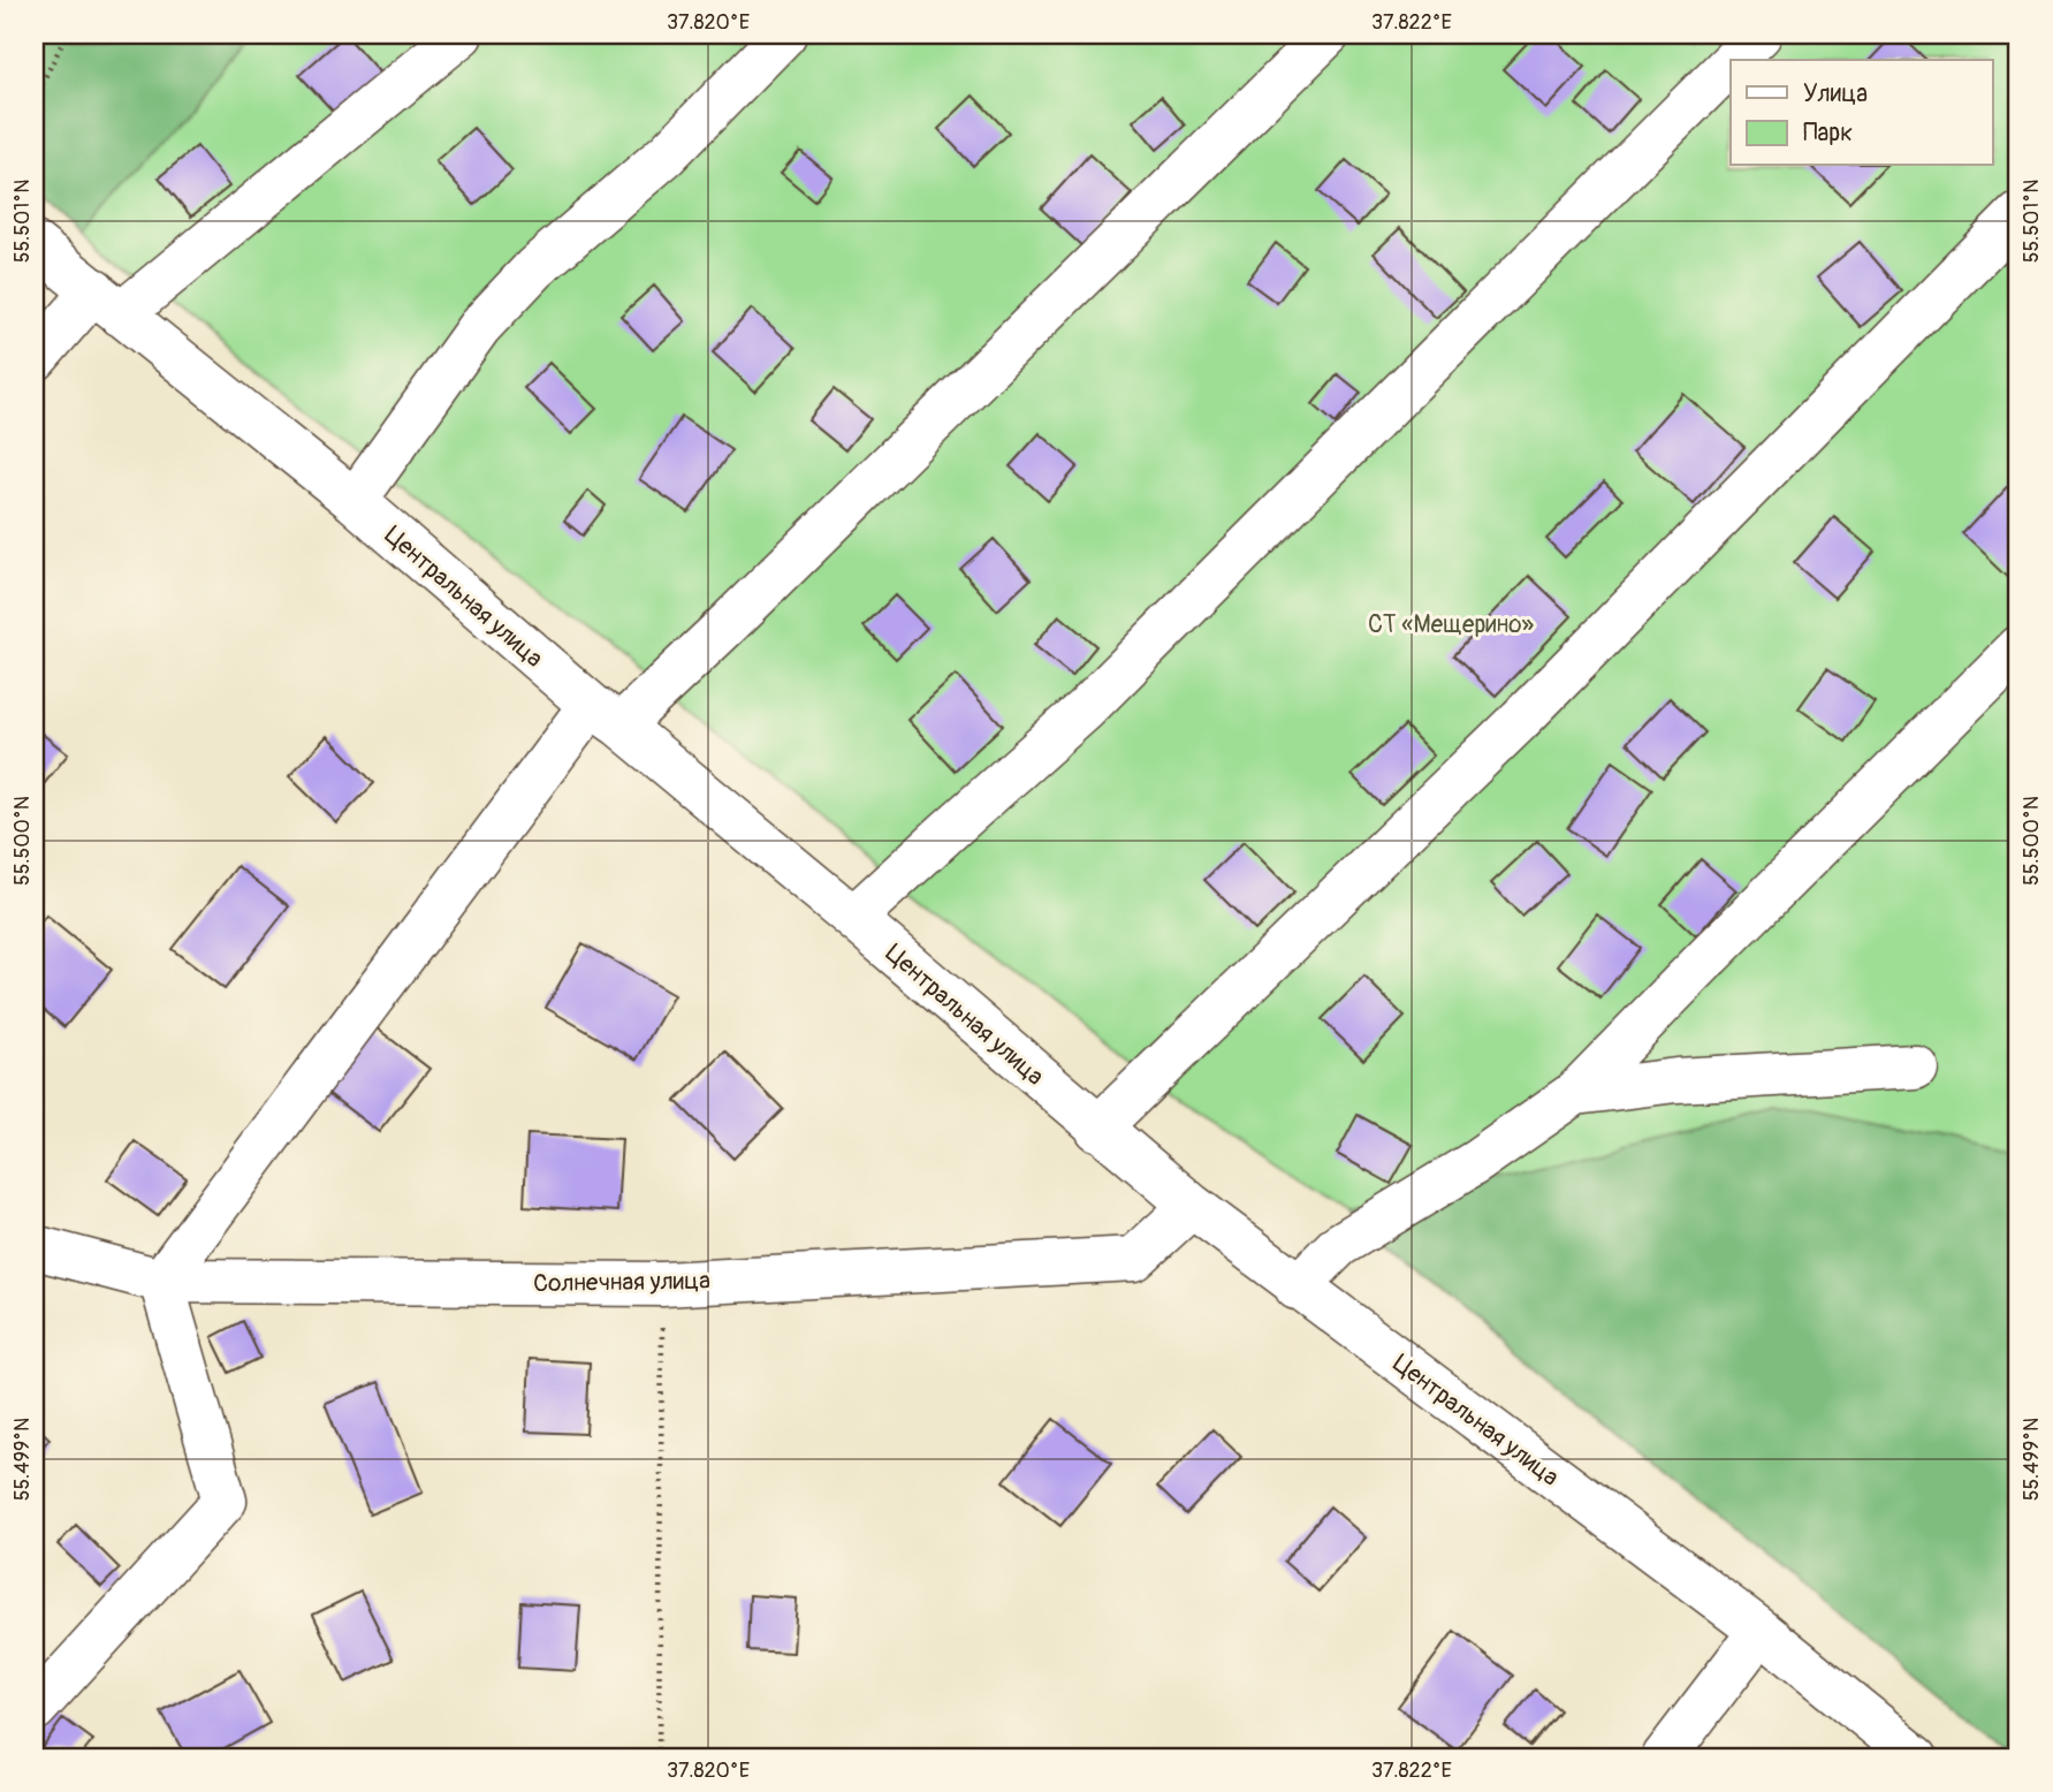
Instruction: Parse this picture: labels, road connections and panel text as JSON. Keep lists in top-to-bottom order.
{
  "streets": {
    "street": ["Центральная улица", "Солнечная улица"]
  },
  "crossings": [
    ["Центральная улица", "Солнечная улица"]
  ],
  "parks": ["СТ «Мещерино»"],
  "legend": ["Улица", "Парк"],
  "coordinates": [
    "37.820°E",
    "37.822°E",
    "55.501°N",
    "55.500°N",
    "55.499°N"
  ]
}
